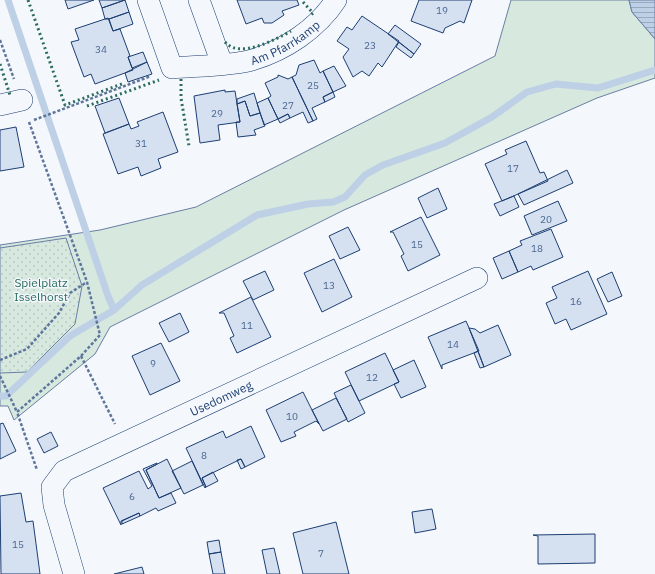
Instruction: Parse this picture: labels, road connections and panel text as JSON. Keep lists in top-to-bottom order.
{
  "streets": {
    "street": ["Am Pfarrkamp", "Usedomweg"]
  },
  "parks": ["Spielplatz Isselhorst"],
  "house_numbers": [
    "19",
    "23",
    "34",
    "25",
    "27",
    "29",
    "31",
    "17",
    "20",
    "15",
    "18",
    "13",
    "16",
    "11",
    "14",
    "9",
    "12",
    "10",
    "8",
    "6",
    "15",
    "7"
  ]
}
